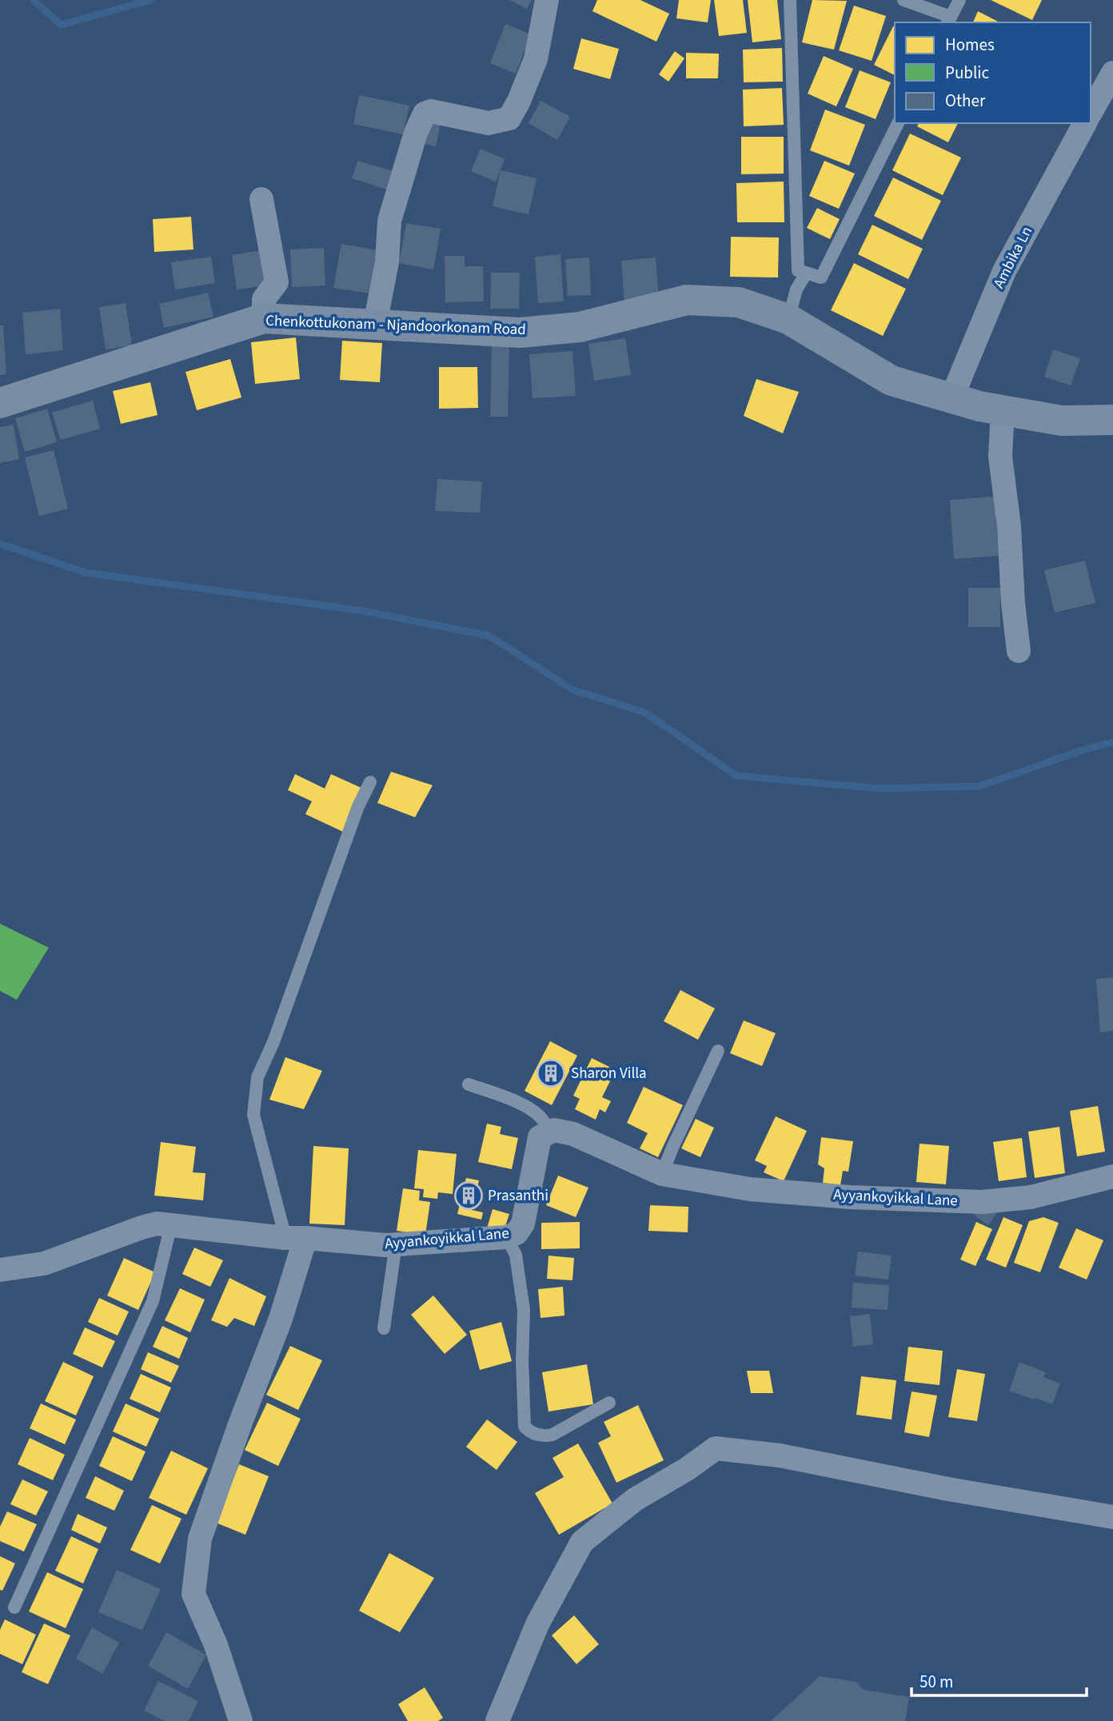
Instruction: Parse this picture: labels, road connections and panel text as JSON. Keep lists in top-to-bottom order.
{
  "streets": {
    "main road": ["Chenkottukonam - Njandoorkonam Road"],
    "street": ["Ambika Ln", "Ayyankoyikkal Lane"]
  },
  "crossings": [
    ["Ambika Ln", "Chenkottukonam - Njandoorkonam Road"]
  ],
  "places": {
    "building": ["Sharon Villa", "Prasanthi"]
  },
  "legend": ["Homes", "Public", "Other"],
  "scale_bar": "50 m"
}
